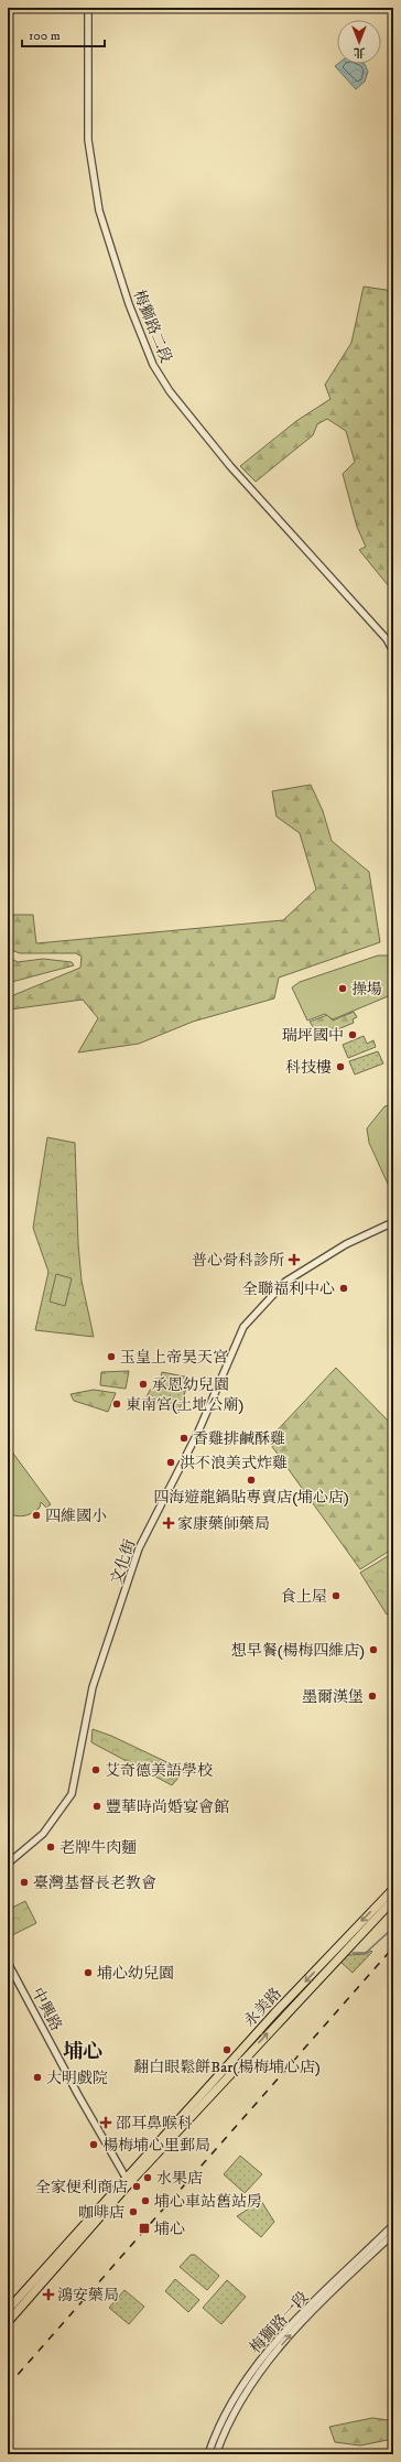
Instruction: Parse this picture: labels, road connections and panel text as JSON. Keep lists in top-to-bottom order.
{
  "streets": {
    "main road": ["永美路"],
    "street": [
      "梅獅路二段",
      "文化街",
      "中興路",
      "梅獅路一段"
    ]
  },
  "crossings": [
    ["永美路", "中興路"]
  ],
  "districts": ["埔心"],
  "places": {
    "other": [
      "操場",
      "瑞坪國中",
      "科技樓",
      "全聯福利中心",
      "玉皇上帝昊天宮",
      "承恩幼兒園",
      "東南宮(土地公廟)",
      "香雞排鹹酥雞",
      "洪不浪美式炸雞",
      "四海遊龍鍋貼專賣店(埔心店)",
      "四維國小",
      "食上屋",
      "想早餐(楊梅四維店)",
      "墨爾漢堡",
      "艾奇德美語學校",
      "豐華時尚婚宴會館",
      "老牌牛肉麵",
      "臺灣基督長老教會",
      "埔心幼兒園",
      "翻白眼鬆餅Bar(楊梅埔心店)",
      "大明戲院",
      "楊梅埔心里郵局",
      "水果店",
      "全家便利商店",
      "埔心車站舊站房",
      "咖啡店"
    ],
    "health": [
      "普心骨科診所",
      "家康藥師藥局",
      "邵耳鼻喉科",
      "鴻安藥局"
    ],
    "transit": ["埔心"]
  },
  "scale_bar": "100 m",
  "north": "bottom"
}
